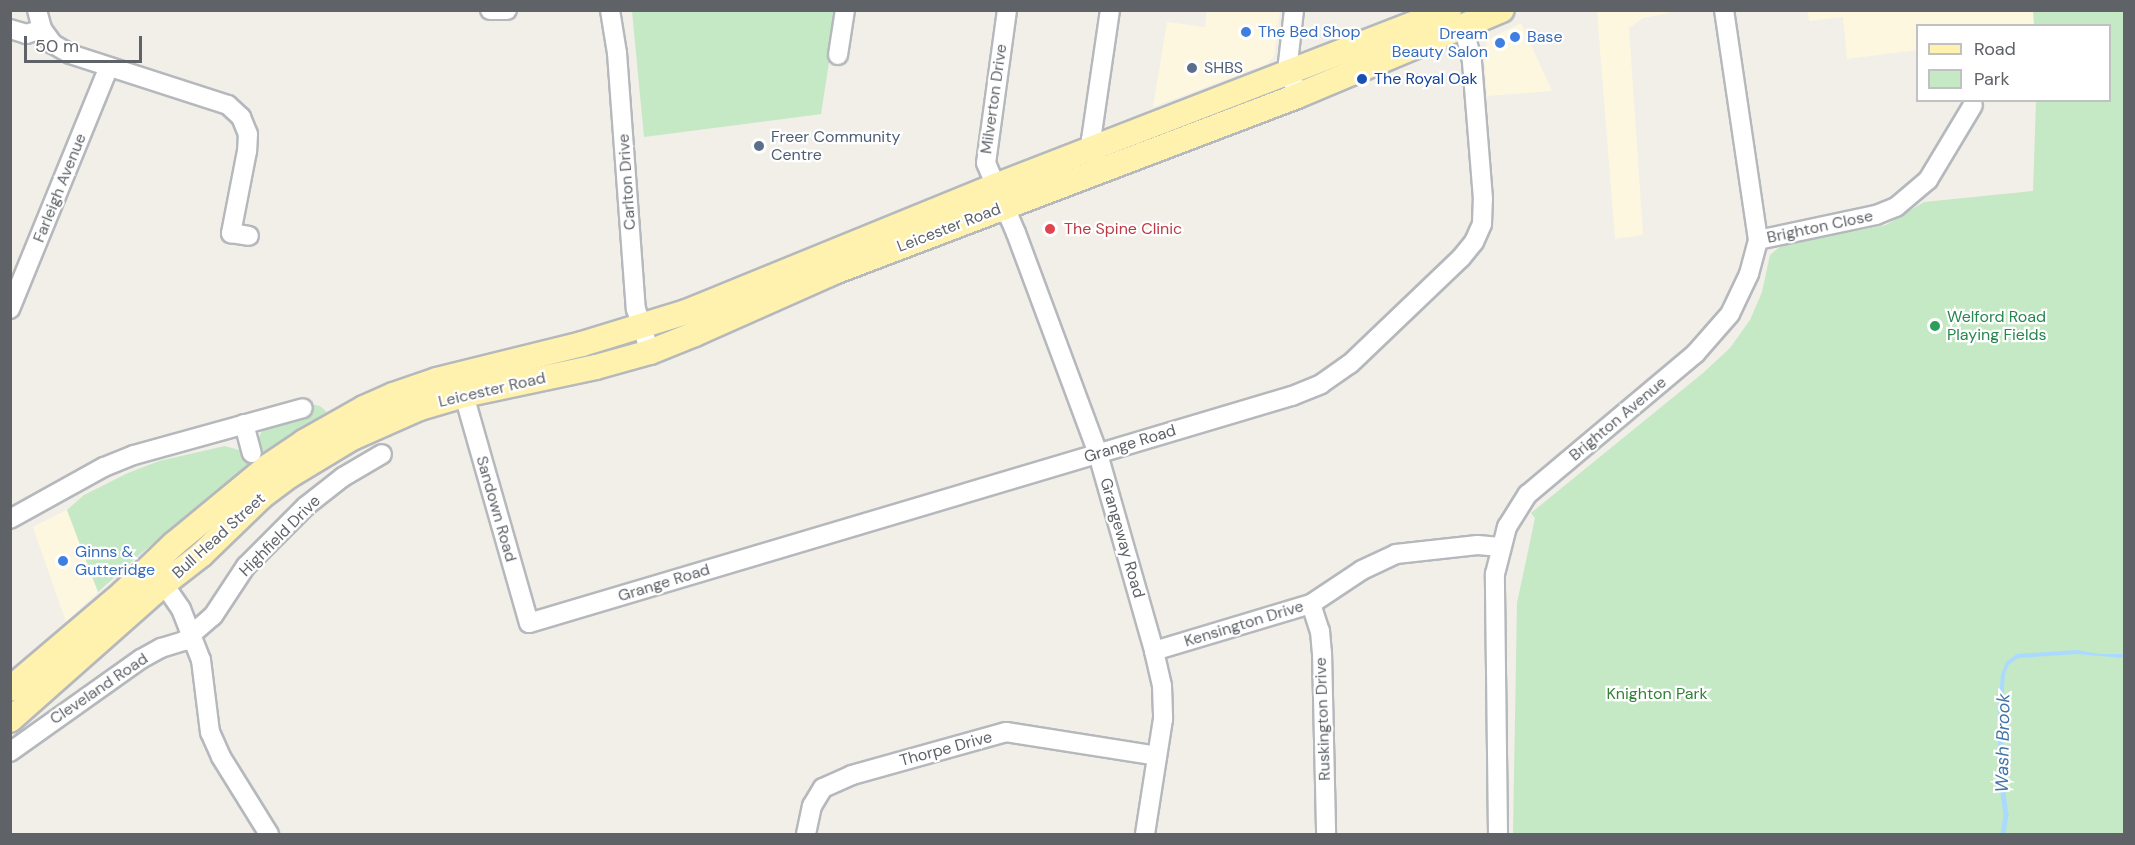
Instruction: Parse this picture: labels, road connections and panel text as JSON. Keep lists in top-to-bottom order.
{
  "streets": {
    "main road": ["Leicester Road", "Bull Head Street"],
    "street": [
      "Milverton Drive",
      "Carlton Drive",
      "Farleigh Avenue",
      "Brighton Close",
      "Brighton Avenue",
      "Grange Road",
      "Sandown Road",
      "Highfield Drive",
      "Grangeway Road",
      "Kensington Drive",
      "Cleveland Road",
      "Ruskington Drive",
      "Thorpe Drive"
    ]
  },
  "crossings": [
    ["Milverton Drive", "Leicester Road"],
    ["Milverton Drive", "Grangeway Road"],
    ["Carlton Drive", "Leicester Road"],
    ["Brighton Close", "Brighton Avenue"],
    ["Leicester Road", "Grange Road"],
    ["Leicester Road", "Sandown Road"],
    ["Leicester Road", "Bull Head Street"],
    ["Leicester Road", "Grangeway Road"],
    ["Brighton Avenue", "Kensington Drive"],
    ["Grange Road", "Sandown Road"],
    ["Grange Road", "Grangeway Road"],
    ["Highfield Drive", "Cleveland Road"],
    ["Grangeway Road", "Kensington Drive"],
    ["Grangeway Road", "Thorpe Drive"],
    ["Kensington Drive", "Ruskington Drive"]
  ],
  "water": ["Wash Brook"],
  "parks": ["Knighton Park"],
  "places": [
    "The Bed Shop",
    "Base",
    "Dream Beauty Salon",
    "SHBS",
    "The Royal Oak",
    "Freer Community Centre",
    "The Spine Clinic",
    "Welford Road Playing Fields",
    "Ginns & Gutteridge"
  ],
  "legend": ["Road", "Park"],
  "scale_bar": "50 m"
}
